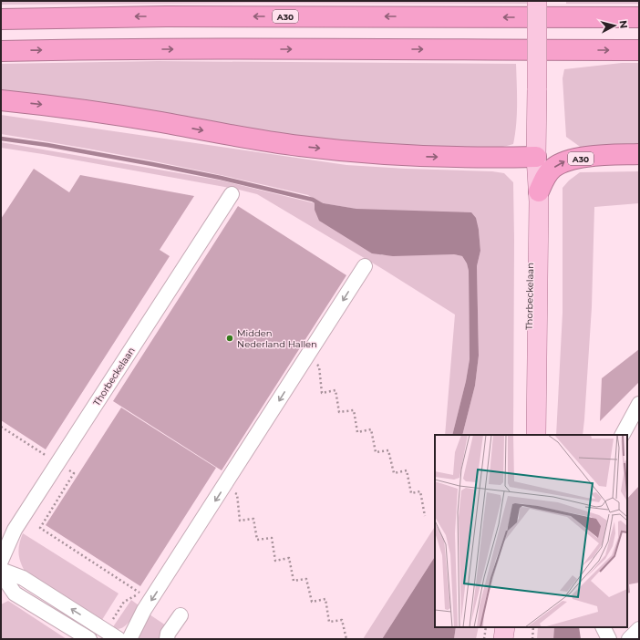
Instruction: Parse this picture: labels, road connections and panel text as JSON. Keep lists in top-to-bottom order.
{
  "streets": {
    "highway": ["A30"],
    "main road": ["Thorbeckelaan"]
  },
  "crossings": [
    ["A30", "Thorbeckelaan"]
  ],
  "places": ["Midden Nederland Hallen"],
  "north": "right"
}
